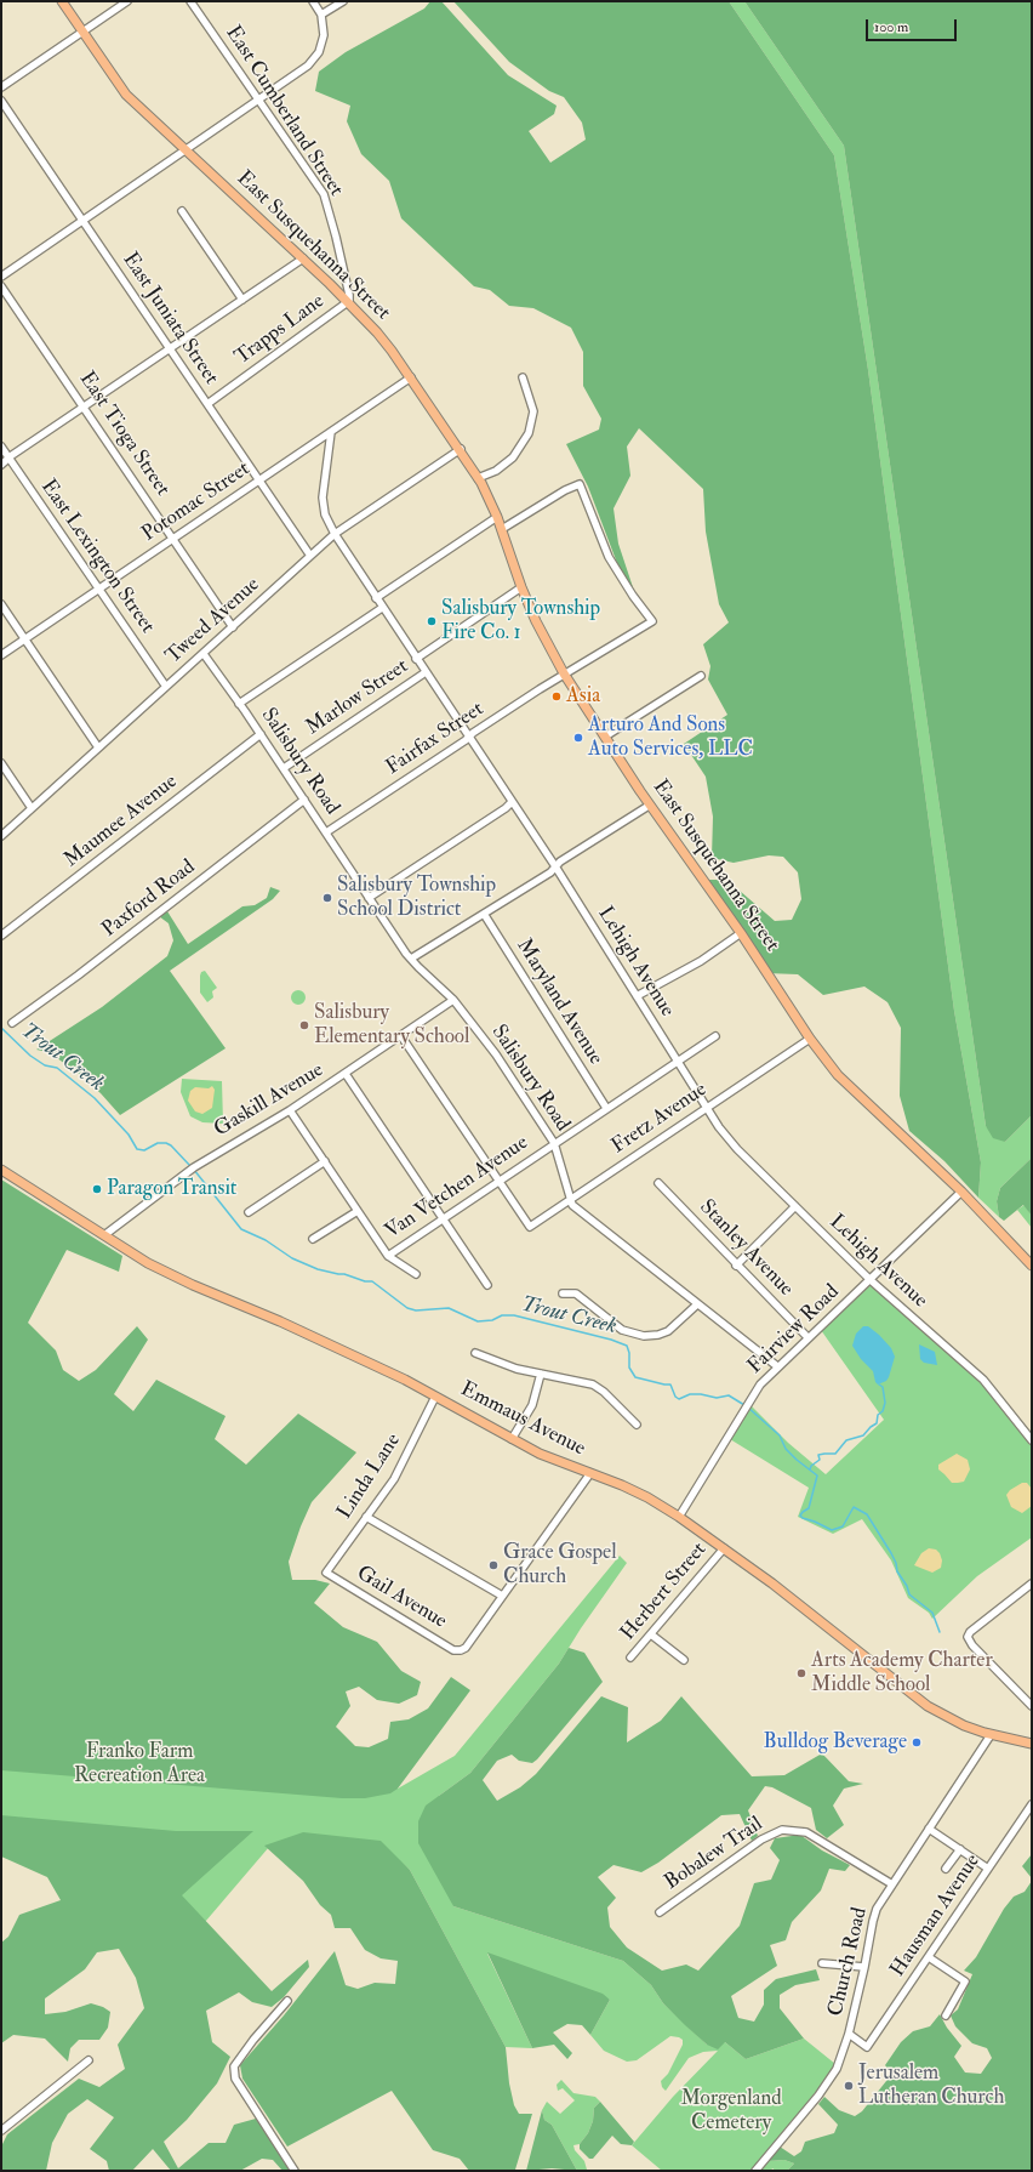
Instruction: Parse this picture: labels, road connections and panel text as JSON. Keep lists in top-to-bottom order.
{
  "streets": {
    "main road": ["East Susquehanna Street", "Emmaus Avenue"],
    "street": [
      "East Cumberland Street",
      "East Juniata Street",
      "Trapps Lane",
      "East Tioga Street",
      "Potomac Street",
      "East Lexington Street",
      "Tweed Avenue",
      "Marlow Street",
      "Fairfax Street",
      "Salisbury Road",
      "Maumee Avenue",
      "Paxford Road",
      "Lehigh Avenue",
      "Maryland Avenue",
      "Gaskill Avenue",
      "Fretz Avenue",
      "Van Vetchen Avenue",
      "Stanley Avenue",
      "Fairview Road",
      "Linda Lane",
      "Herbert Street",
      "Gail Avenue",
      "Bobalew Trail",
      "Hausman Avenue",
      "Church Road"
    ]
  },
  "crossings": [
    ["East Cumberland Street", "East Susquehanna Street"],
    ["East Cumberland Street", "Trapps Lane"],
    ["East Susquehanna Street", "Trapps Lane"],
    ["East Susquehanna Street", "Potomac Street"],
    ["East Susquehanna Street", "Tweed Avenue"],
    ["East Susquehanna Street", "Marlow Street"],
    ["East Susquehanna Street", "Fairfax Street"],
    ["East Susquehanna Street", "Fretz Avenue"],
    ["East Susquehanna Street", "Fairview Road"],
    ["East Juniata Street", "Trapps Lane"],
    ["East Juniata Street", "Potomac Street"],
    ["East Juniata Street", "Tweed Avenue"],
    ["East Tioga Street", "Potomac Street"],
    ["East Tioga Street", "Tweed Avenue"],
    ["Potomac Street", "East Lexington Street"],
    ["Potomac Street", "Lehigh Avenue"],
    ["East Lexington Street", "Tweed Avenue"],
    ["Tweed Avenue", "Salisbury Road"],
    ["Tweed Avenue", "Lehigh Avenue"],
    ["Marlow Street", "Salisbury Road"],
    ["Marlow Street", "Lehigh Avenue"],
    ["Fairfax Street", "Salisbury Road"],
    ["Fairfax Street", "Lehigh Avenue"],
    ["Salisbury Road", "Maumee Avenue"],
    ["Salisbury Road", "Paxford Road"],
    ["Salisbury Road", "Gaskill Avenue"],
    ["Salisbury Road", "Fretz Avenue"],
    ["Salisbury Road", "Van Vetchen Avenue"],
    ["Salisbury Road", "Fairview Road"],
    ["Lehigh Avenue", "Fretz Avenue"],
    ["Lehigh Avenue", "Van Vetchen Avenue"],
    ["Lehigh Avenue", "Fairview Road"],
    ["Maryland Avenue", "Van Vetchen Avenue"],
    ["Gaskill Avenue", "Emmaus Avenue"],
    ["Fretz Avenue", "Van Vetchen Avenue"],
    ["Stanley Avenue", "Fairview Road"],
    ["Fairview Road", "Emmaus Avenue"],
    ["Emmaus Avenue", "Linda Lane"],
    ["Emmaus Avenue", "Herbert Street"],
    ["Emmaus Avenue", "Church Road"],
    ["Linda Lane", "Gail Avenue"],
    ["Bobalew Trail", "Church Road"],
    ["Hausman Avenue", "Church Road"]
  ],
  "water": ["Trout Creek"],
  "parks": ["Franko Farm Recreation Area", "Morgenland Cemetery"],
  "places": [
    "Salisbury Township Fire Co. 1",
    "Asia",
    "Arturo And Sons Auto Services, LLC",
    "Salisbury Township School District",
    "Salisbury Elementary School",
    "Paragon Transit",
    "Grace Gospel Church",
    "Arts Academy Charter Middle School",
    "Bulldog Beverage",
    "Jerusalem Lutheran Church"
  ],
  "scale_bar": "100 m"
}
